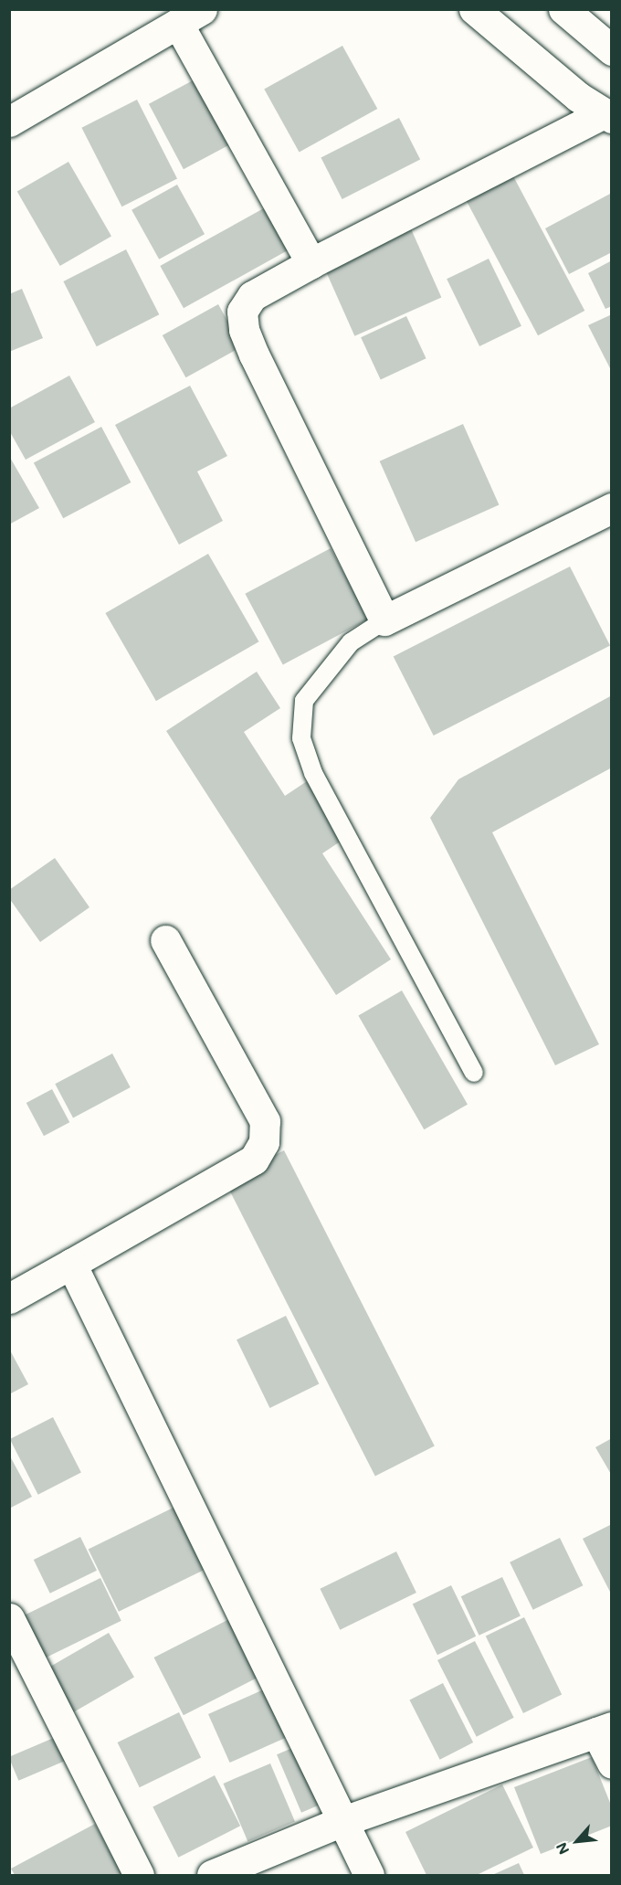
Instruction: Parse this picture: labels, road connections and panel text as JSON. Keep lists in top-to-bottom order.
{
  "north": "bottom left"
}
